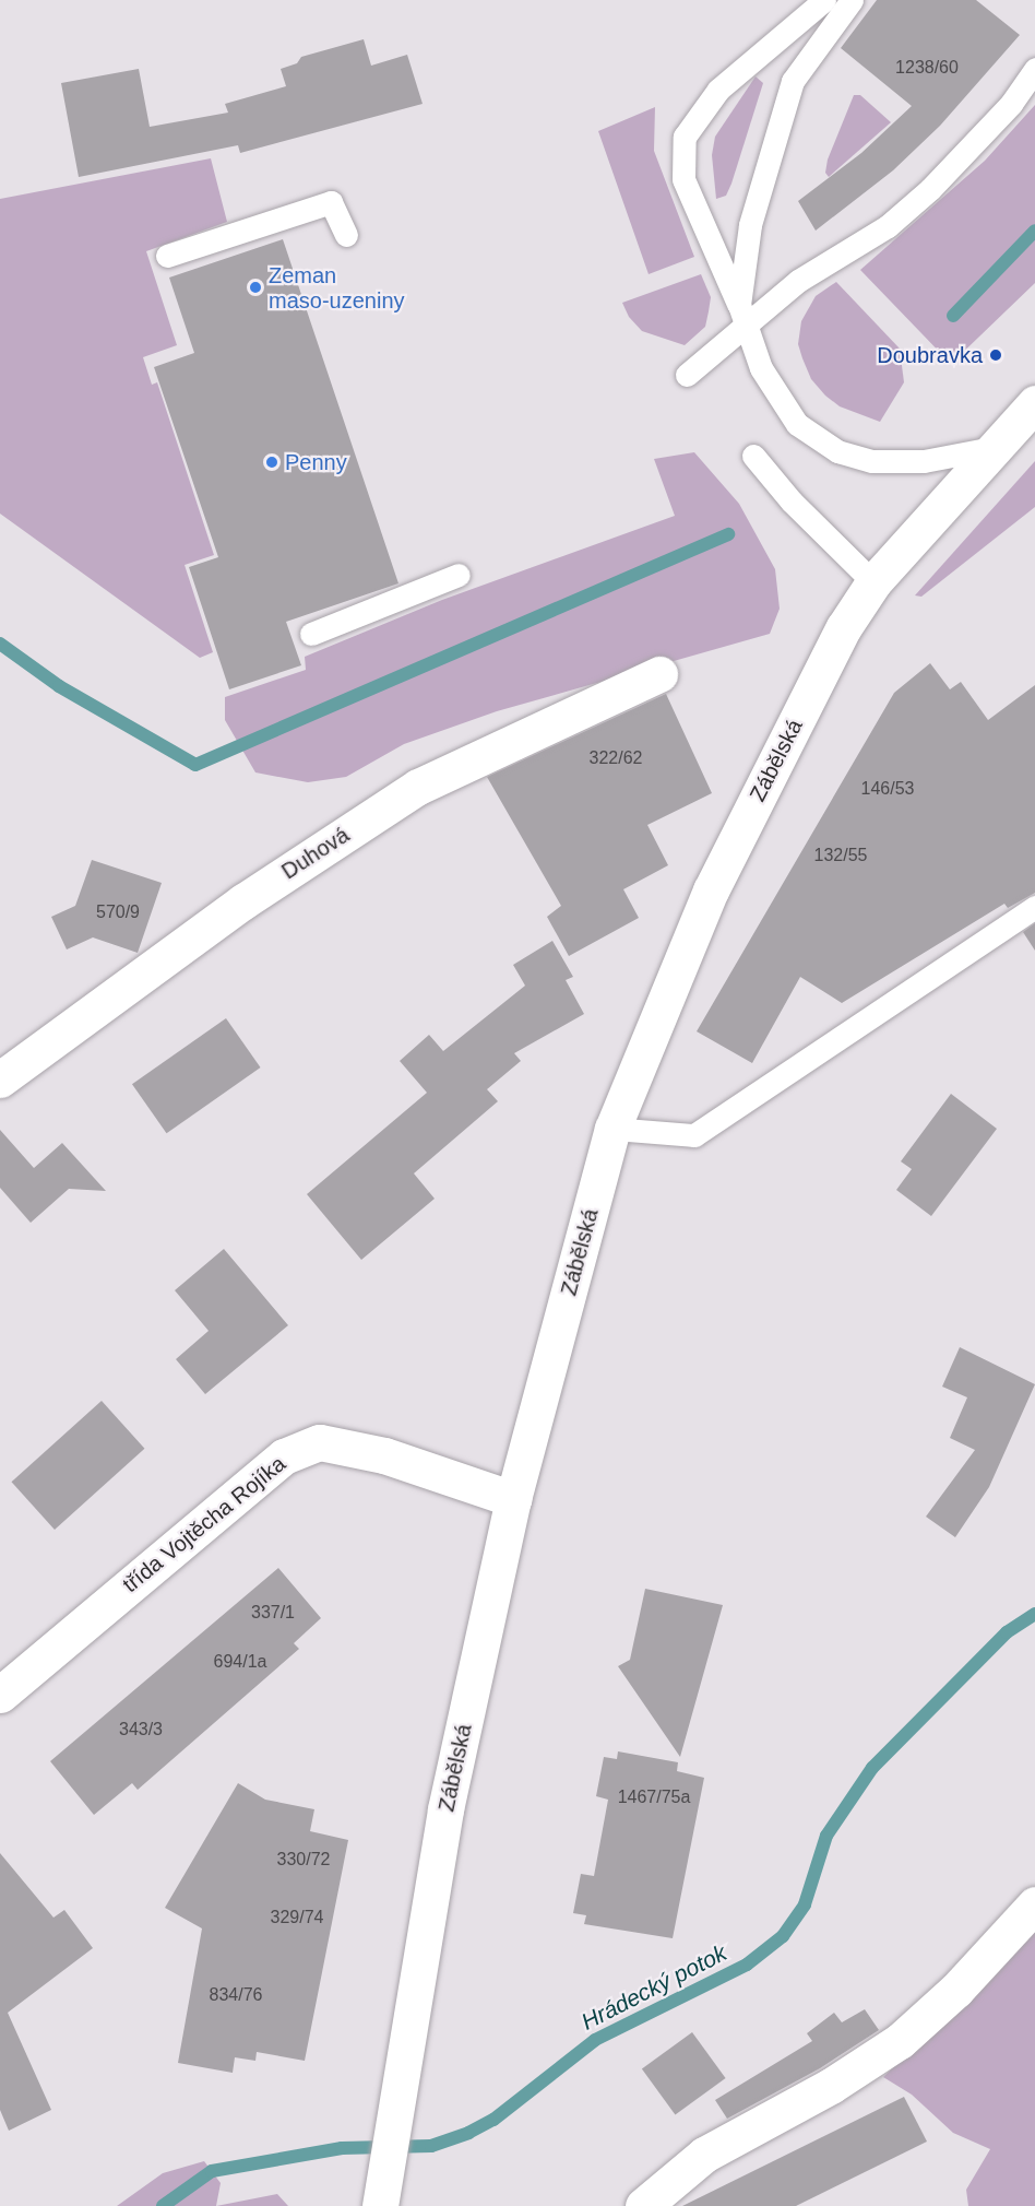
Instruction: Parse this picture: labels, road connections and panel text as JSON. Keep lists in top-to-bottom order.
{
  "streets": {
    "main road": ["Zábělská", "Duhová", "třída Vojtěcha Rojíka"]
  },
  "crossings": [
    ["Zábělská", "třída Vojtěcha Rojíka"]
  ],
  "water": ["Hrádecký potok"],
  "places": ["Zeman maso-uzeniny", "Doubravka", "Penny"],
  "house_numbers": [
    "1238/60",
    "322/62",
    "146/53",
    "132/55",
    "570/9",
    "337/1",
    "694/1a",
    "343/3",
    "1467/75a",
    "330/72",
    "329/74",
    "834/76"
  ]
}
